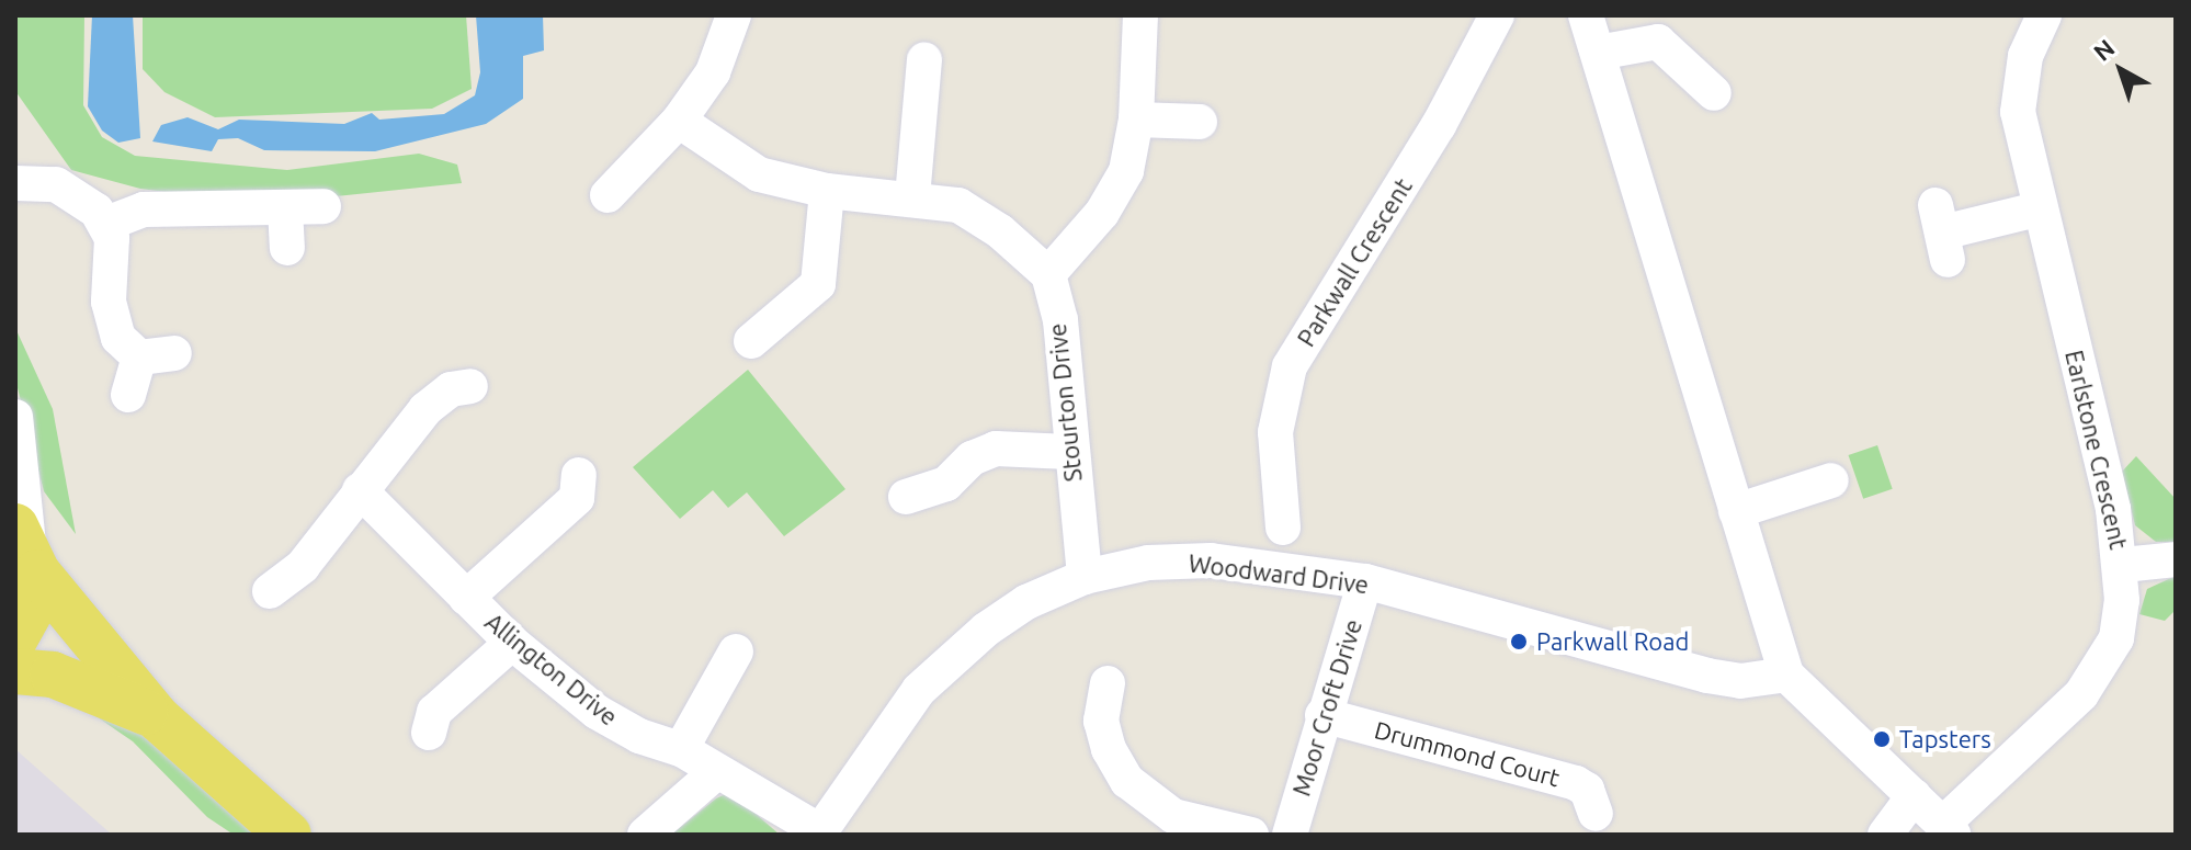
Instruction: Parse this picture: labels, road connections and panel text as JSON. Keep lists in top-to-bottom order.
{
  "streets": {
    "street": [
      "Parkwall Crescent",
      "Stourton Drive",
      "Earlstone Crescent",
      "Woodward Drive",
      "Allington Drive",
      "Moor Croft Drive",
      "Drummond Court"
    ]
  },
  "crossings": [
    ["Stourton Drive", "Woodward Drive"],
    ["Woodward Drive", "Allington Drive"],
    ["Woodward Drive", "Moor Croft Drive"],
    ["Moor Croft Drive", "Drummond Court"]
  ],
  "places": ["Parkwall Road", "Tapsters"],
  "north": "top left"
}
